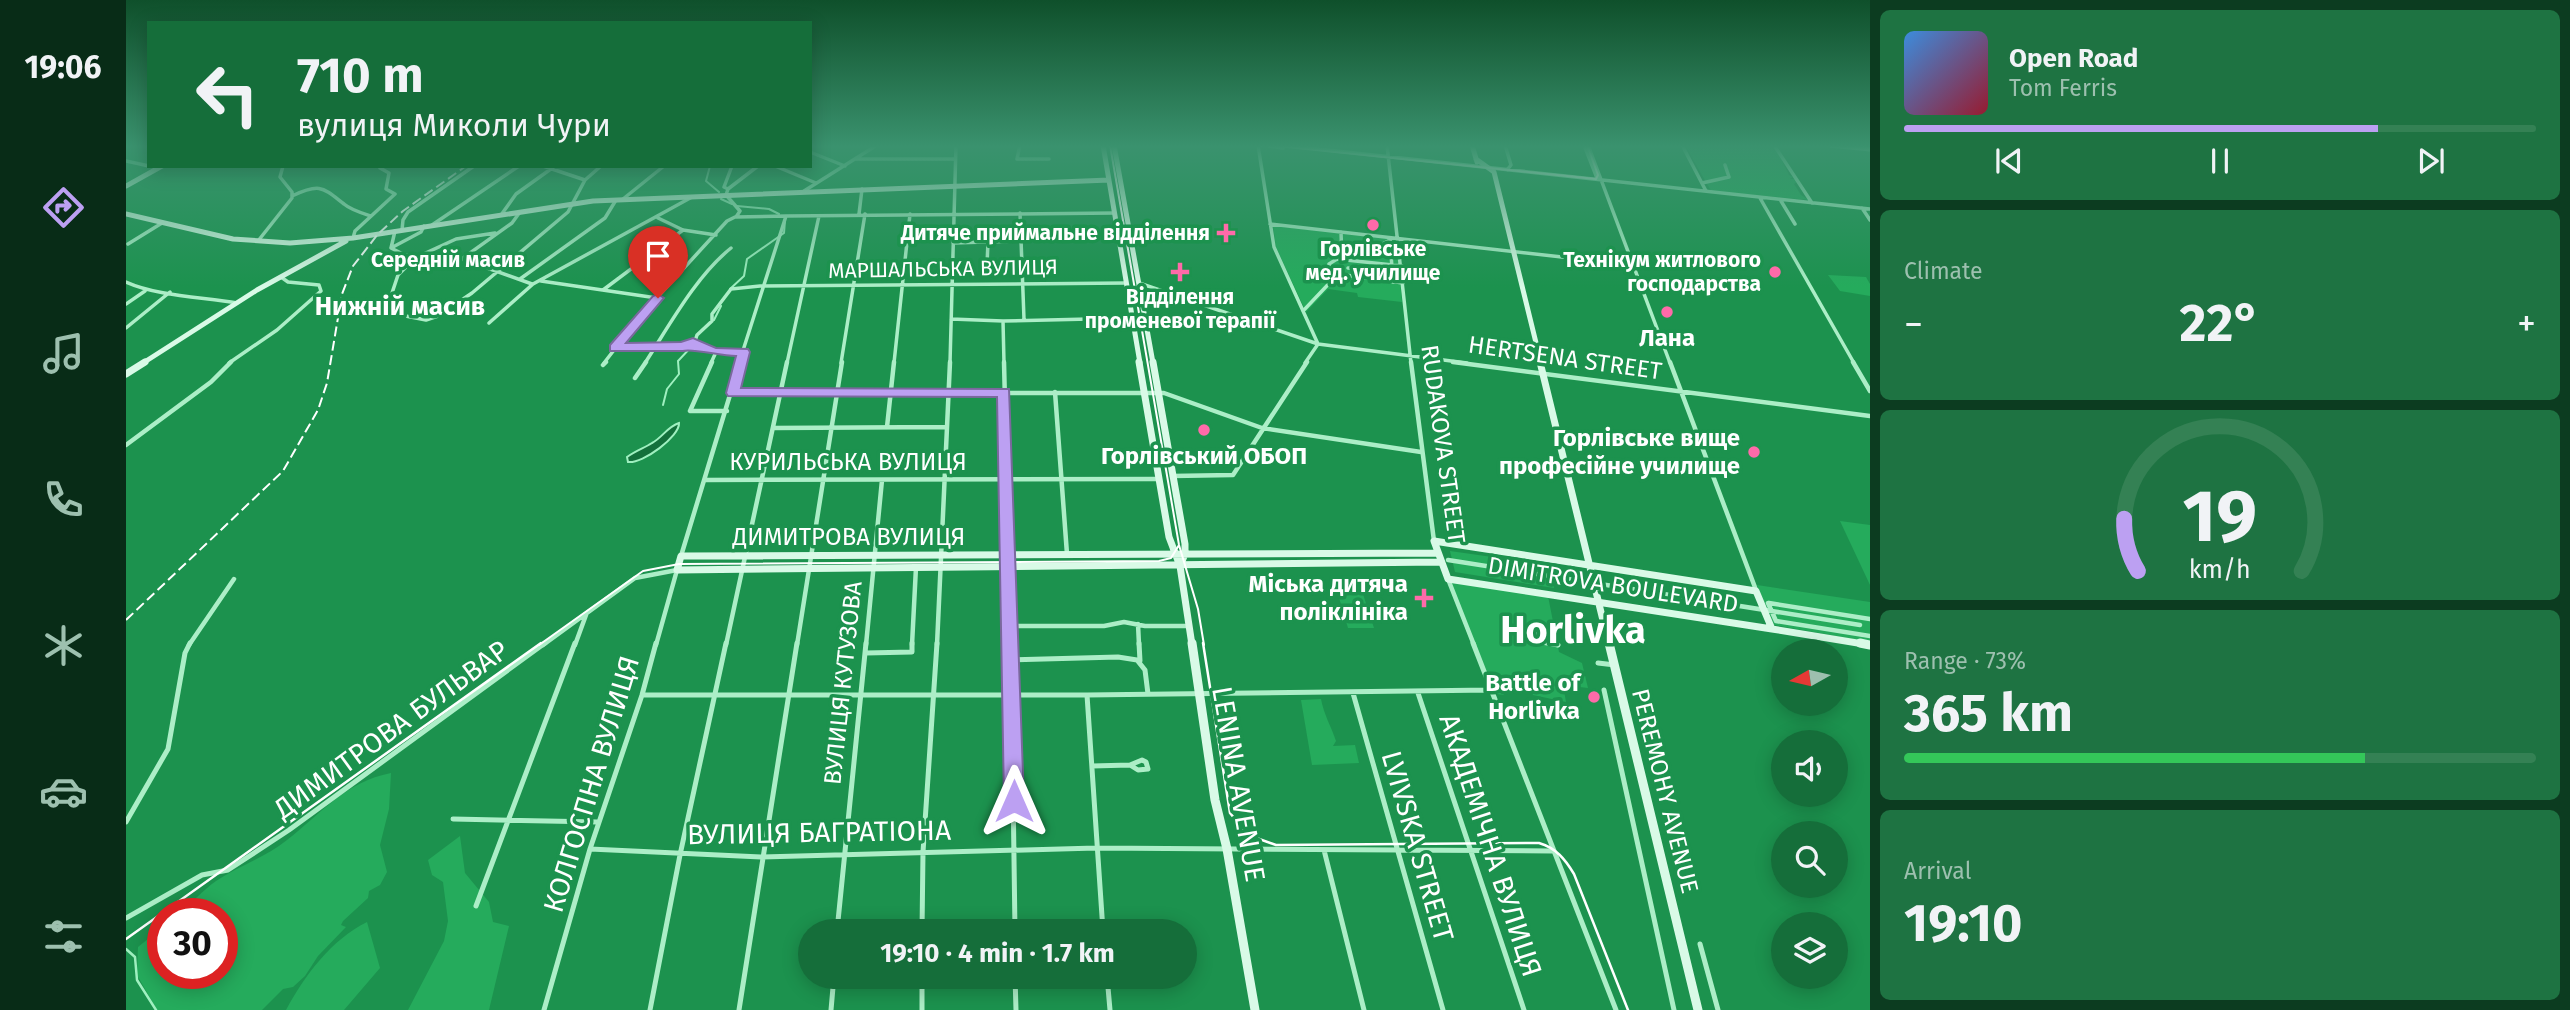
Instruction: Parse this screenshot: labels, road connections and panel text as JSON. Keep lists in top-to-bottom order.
{
  "streets": {
    "street": [
      "МАРШАЛЬСЬКА ВУЛИЦЯ",
      "HERTSENA STREET",
      "RUDAKOVA STREET",
      "КУРИЛЬСЬКА ВУЛИЦЯ",
      "ДИМИТРОВА ВУЛИЦЯ",
      "DIMITROVA BOULEVARD",
      "ВУЛИЦЯ КУТУЗОВА",
      "ДИМИТРОВА БУЛЬВАР",
      "КОЛГОСПНА ВУЛИЦЯ",
      "LENINA AVENUE",
      "PEREMOHY AVENUE",
      "ВУЛИЦЯ БАГРАТІОНА",
      "АКАДЕМІЧНА ВУЛИЦЯ",
      "LVIVSKA STREET"
    ]
  },
  "crossings": [
    ["МАРШАЛЬСЬКА ВУЛИЦЯ", "LENINA AVENUE"],
    ["HERTSENA STREET", "RUDAKOVA STREET"],
    ["HERTSENA STREET", "PEREMOHY AVENUE"],
    ["RUDAKOVA STREET", "DIMITROVA BOULEVARD"],
    ["RUDAKOVA STREET", "ВУЛИЦЯ БАГРАТІОНА"],
    ["КУРИЛЬСЬКА ВУЛИЦЯ", "ВУЛИЦЯ КУТУЗОВА"],
    ["КУРИЛЬСЬКА ВУЛИЦЯ", "LENINA AVENUE"],
    ["ДИМИТРОВА ВУЛИЦЯ", "ВУЛИЦЯ КУТУЗОВА"],
    ["ДИМИТРОВА ВУЛИЦЯ", "ДИМИТРОВА БУЛЬВАР"],
    ["ДИМИТРОВА ВУЛИЦЯ", "КОЛГОСПНА ВУЛИЦЯ"],
    ["ДИМИТРОВА ВУЛИЦЯ", "LENINA AVENUE"],
    ["DIMITROVA BOULEVARD", "PEREMOHY AVENUE"],
    ["ВУЛИЦЯ КУТУЗОВА", "ВУЛИЦЯ БАГРАТІОНА"],
    ["ДИМИТРОВА БУЛЬВАР", "КОЛГОСПНА ВУЛИЦЯ"],
    ["КОЛГОСПНА ВУЛИЦЯ", "ВУЛИЦЯ БАГРАТІОНА"],
    ["LENINA AVENUE", "ВУЛИЦЯ БАГРАТІОНА"],
    ["ВУЛИЦЯ БАГРАТІОНА", "АКАДЕМІЧНА ВУЛИЦЯ"],
    ["ВУЛИЦЯ БАГРАТІОНА", "LVIVSKA STREET"]
  ],
  "districts": ["Середній масив", "Нижній масив", "Horlivka"],
  "places": {
    "other": [
      "Горлівське мед. училище",
      "Технікум житлового господарства",
      "Лана",
      "Горлівський ОБОП",
      "Горлівське вище професійне училище",
      "Battle of Horlivka"
    ],
    "health": ["Дитяче приймальне відділення", "Відділення променевої терапії", "Міська дитяча поліклініка"]
  },
  "north": "left",
  "page": {
    "tabs": "19:06",
    "turn": ["710 m", "вулиця Миколи Чури"],
    "song": ["Open Road", "Tom Ferris"],
    "tile": [
      "Climate",
      ["Range · 73%", "365 km"],
      ["Arrival", "19:10"]
    ],
    "heat": ["−", "22°", "+"],
    "limit": "30",
    "trip": "19:10 · 4 min · 1.7 km",
    "gauge": ["19", "km/h"]
  }
}
